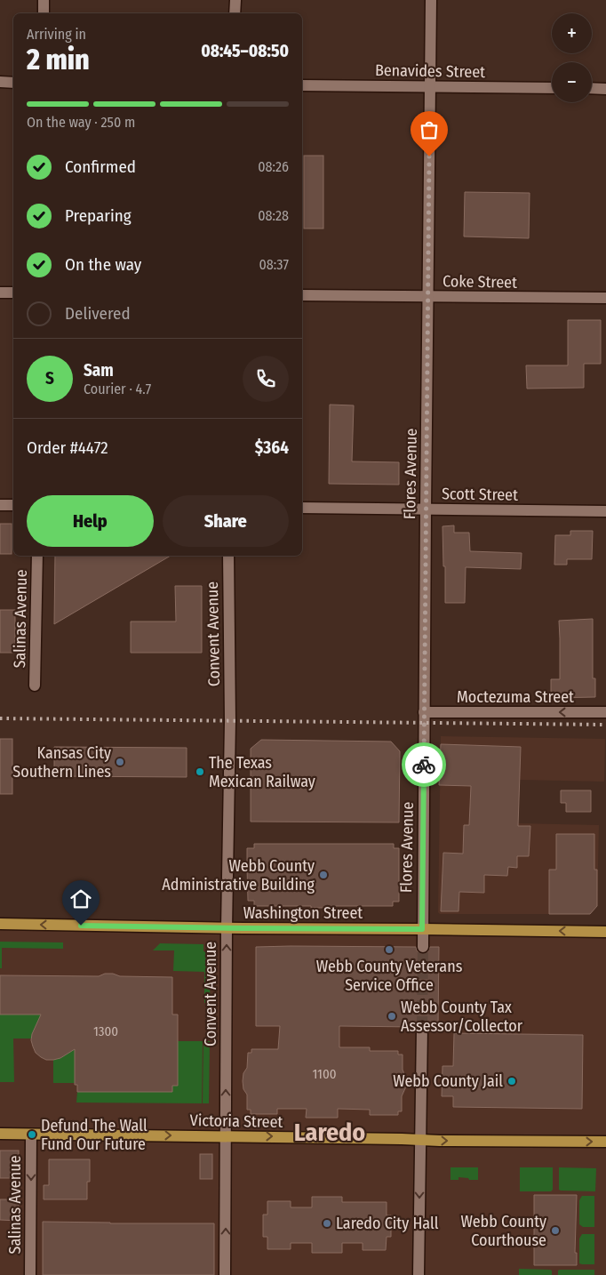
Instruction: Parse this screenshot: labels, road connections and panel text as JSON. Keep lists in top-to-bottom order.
{
  "streets": {
    "main road": ["Washington Street", "Victoria Street"],
    "street": [
      "Benavides Street",
      "Coke Street",
      "Flores Avenue",
      "Scott Street",
      "Salinas Avenue",
      "Convent Avenue",
      "Moctezuma Street"
    ]
  },
  "crossings": [
    ["Benavides Street", "Flores Avenue"],
    ["Coke Street", "Flores Avenue"],
    ["Flores Avenue", "Scott Street"],
    ["Flores Avenue", "Moctezuma Street"],
    ["Flores Avenue", "Washington Street"],
    ["Salinas Avenue", "Victoria Street"],
    ["Convent Avenue", "Washington Street"],
    ["Convent Avenue", "Victoria Street"]
  ],
  "one_way": [
    "Salinas Avenue",
    "Convent Avenue",
    "Moctezuma Street",
    "Washington Street",
    "Victoria Street"
  ],
  "districts": ["Laredo"],
  "places": [
    "Kansas City Southern Lines",
    "The Texas Mexican Railway",
    "Webb County Administrative Building",
    "Webb County Veterans Service Office",
    "Webb County Tax Assessor/Collector",
    "Webb County Jail",
    "Defund The Wall Fund Our Future",
    "Laredo City Hall",
    "Webb County Courthouse"
  ],
  "house_numbers": ["1300", "1100"],
  "page": {
    "map_buttons": ["+", "−"],
    "heading": ["2 min", "Arriving in", "08:45–08:50"],
    "panel": [
      "Sam",
      "Courier · 4.7",
      "Order #4472",
      "$364"
    ],
    "bar": "On the way · 250 m",
    "list": [
      ["Confirmed", "08:26"],
      ["Preparing", "08:28"],
      ["On the way", "08:37"],
      "Delivered"
    ],
    "round": "S",
    "buttons": ["Help", "Share"]
  }
}
